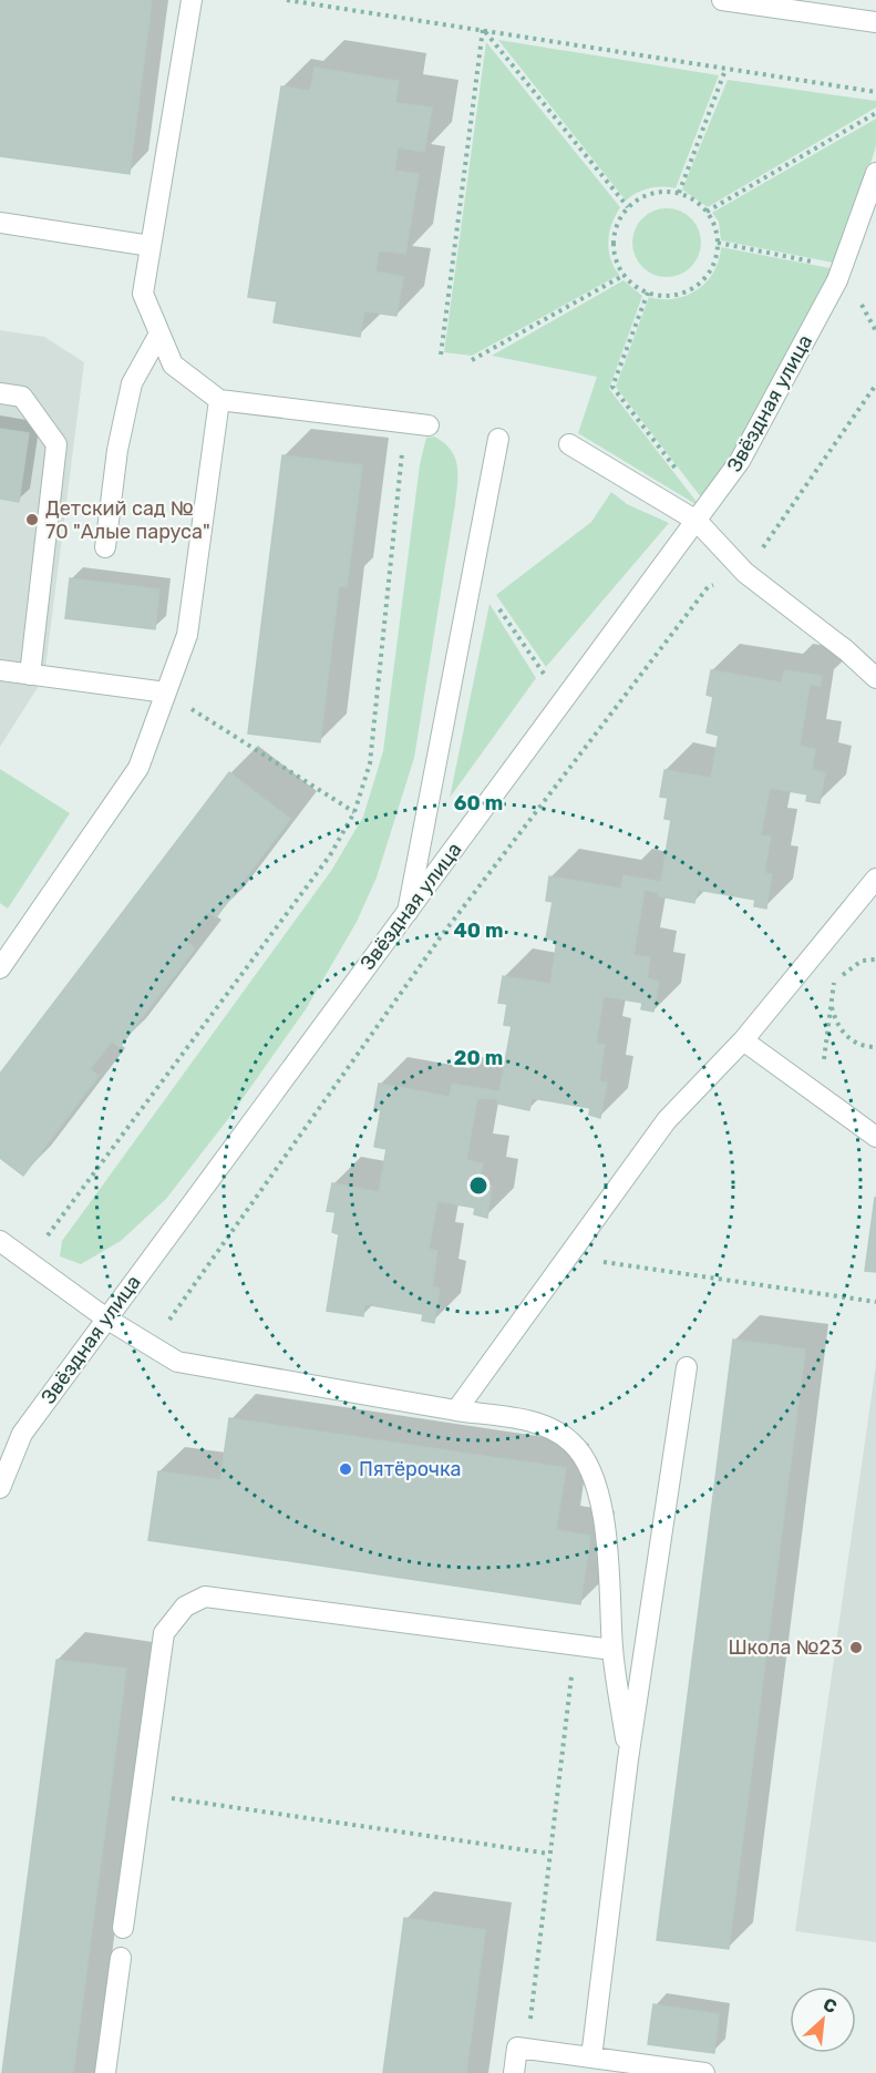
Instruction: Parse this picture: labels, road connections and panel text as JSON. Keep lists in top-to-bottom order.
{
  "streets": {
    "street": ["Звёздная улица"]
  },
  "places": ["Детский сад № 70 \"Алые паруса\"", "Пятёрочка", "Школа №23"],
  "north": "top right",
  "rings": ["60 m", "40 m", "20 m"]
}
